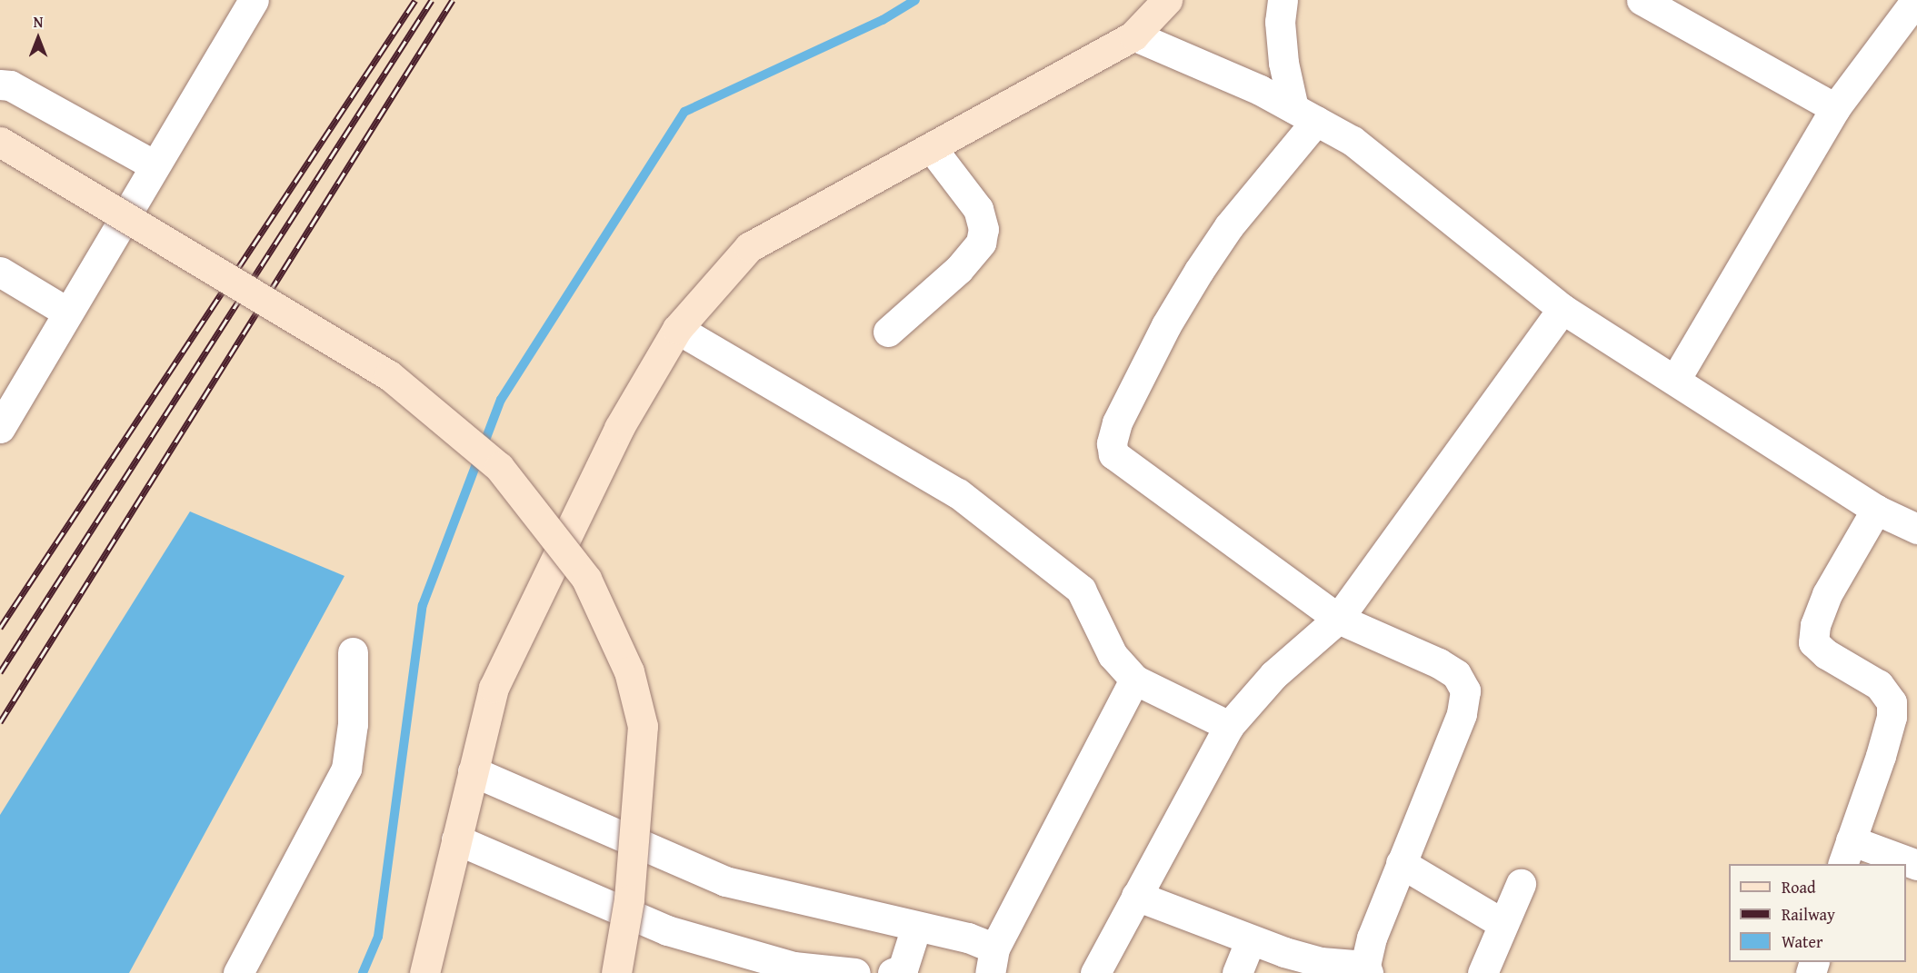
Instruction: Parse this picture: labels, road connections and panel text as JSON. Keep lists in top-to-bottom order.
{
  "legend": ["Road", "Railway", "Water"],
  "north": "top"
}
